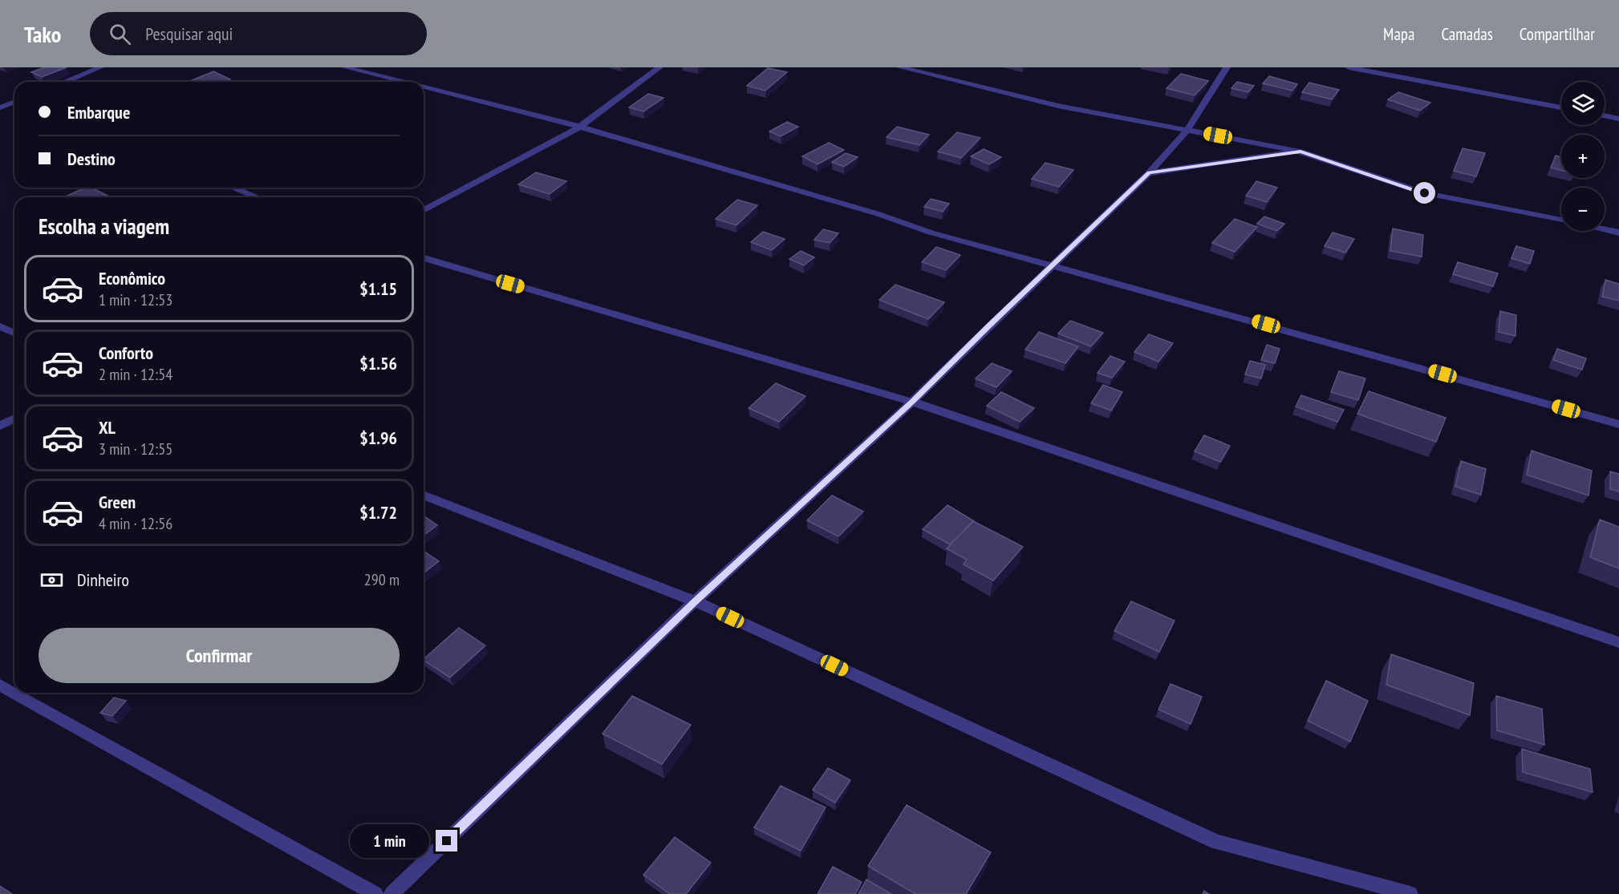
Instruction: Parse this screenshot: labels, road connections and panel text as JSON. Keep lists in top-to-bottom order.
{
  "page": {
    "header": "Tako",
    "search": "Pesquisar aqui",
    "nav": ["Mapa", "Camadas", "Compartilhar"],
    "map_buttons": ["+", "−"],
    "banner": ["Embarque", "Destino"],
    "heading": "Escolha a viagem",
    "list": [
      {
        "name": "Econômico",
        "note": "1 min · 12:53",
        "value": "$1.15"
      },
      {
        "name": "Conforto",
        "note": "2 min · 12:54",
        "value": "$1.56"
      },
      {
        "name": "XL",
        "note": "3 min · 12:55",
        "value": "$1.96"
      },
      {
        "name": "Green",
        "note": "4 min · 12:56",
        "value": "$1.72"
      }
    ],
    "pay": ["Dinheiro", "290 m"],
    "buttons": "Confirmar",
    "bubble": "1 min"
  }
}
